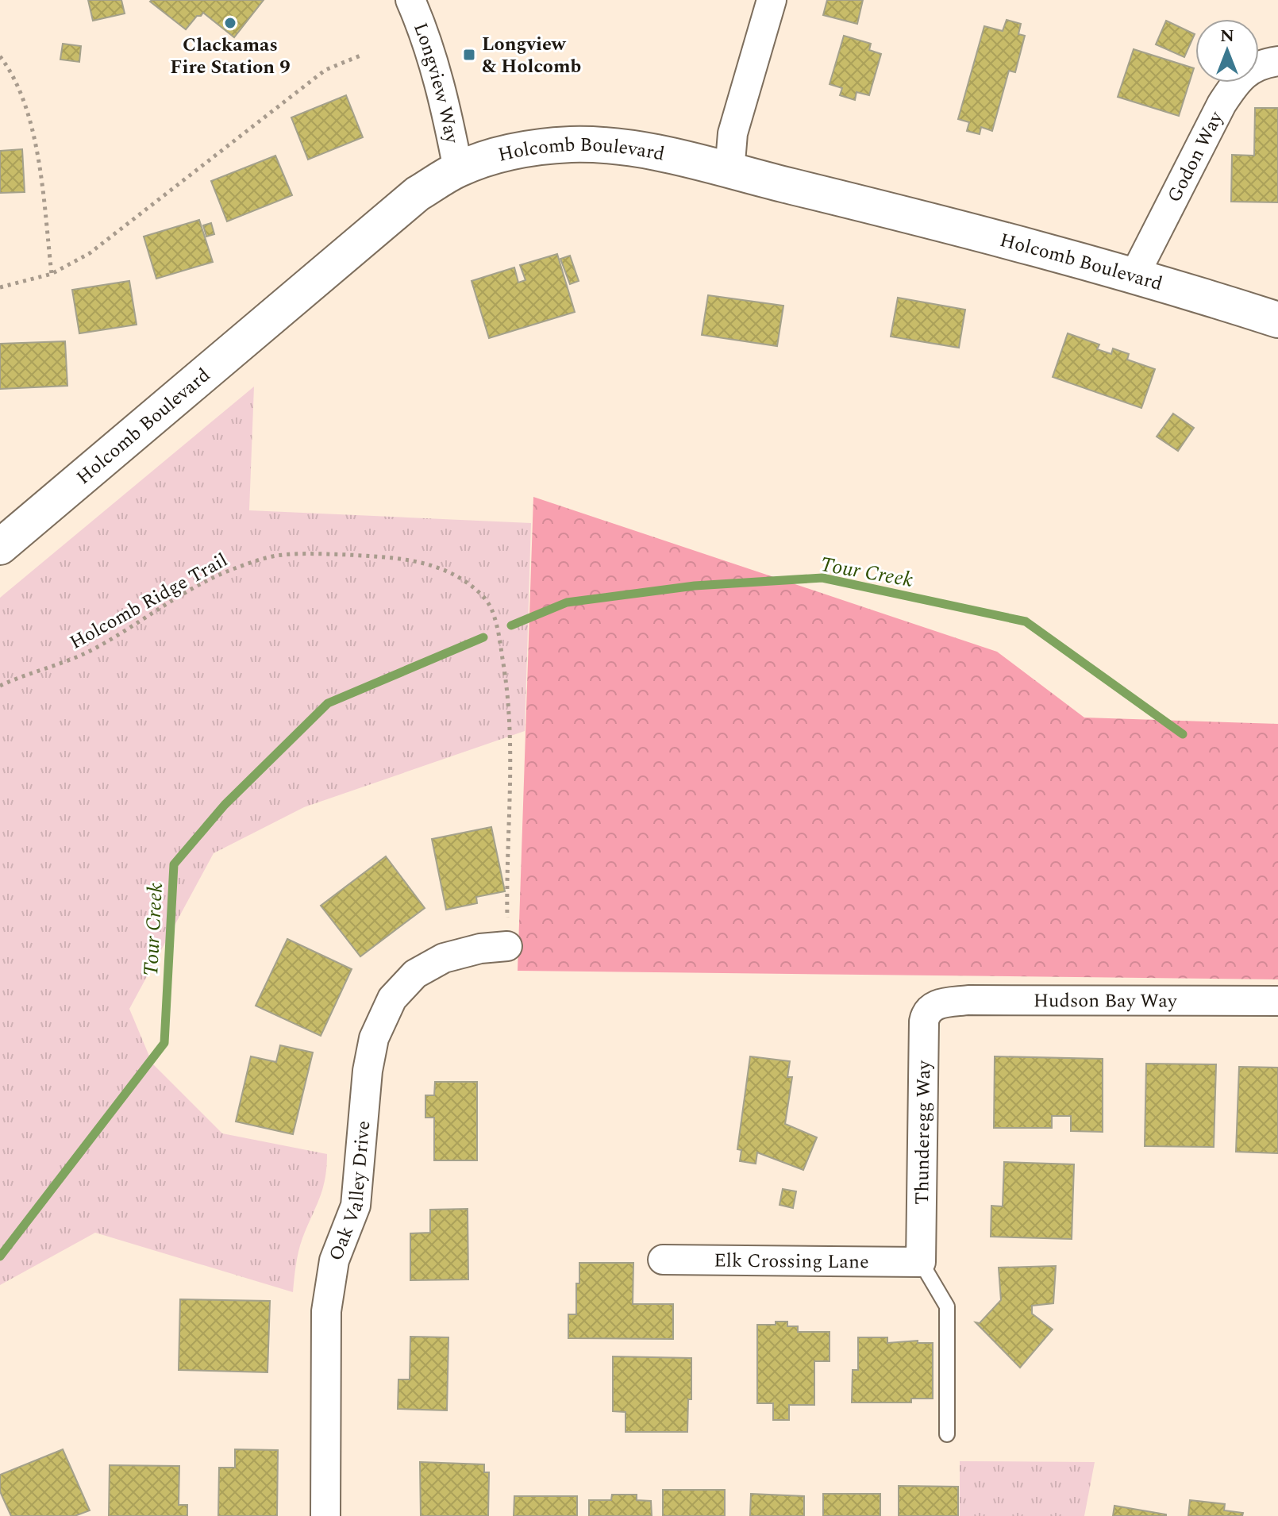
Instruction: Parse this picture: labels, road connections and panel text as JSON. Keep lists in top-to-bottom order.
{
  "streets": {
    "street": [
      "Longview Way",
      "Holcomb Boulevard",
      "Godon Way",
      "Hudson Bay Way",
      "Thunderegg Way",
      "Oak Valley Drive",
      "Elk Crossing Lane"
    ],
    "path": ["Holcomb Ridge Trail"]
  },
  "crossings": [
    ["Longview Way", "Holcomb Boulevard"],
    ["Holcomb Boulevard", "Godon Way"],
    ["Holcomb Ridge Trail", "Oak Valley Drive"],
    ["Hudson Bay Way", "Thunderegg Way"],
    ["Thunderegg Way", "Elk Crossing Lane"]
  ],
  "water": ["Tour Creek"],
  "places": {
    "other": ["Clackamas Fire Station 9"],
    "transit": ["Longview & Holcomb"]
  },
  "north": "top"
}
